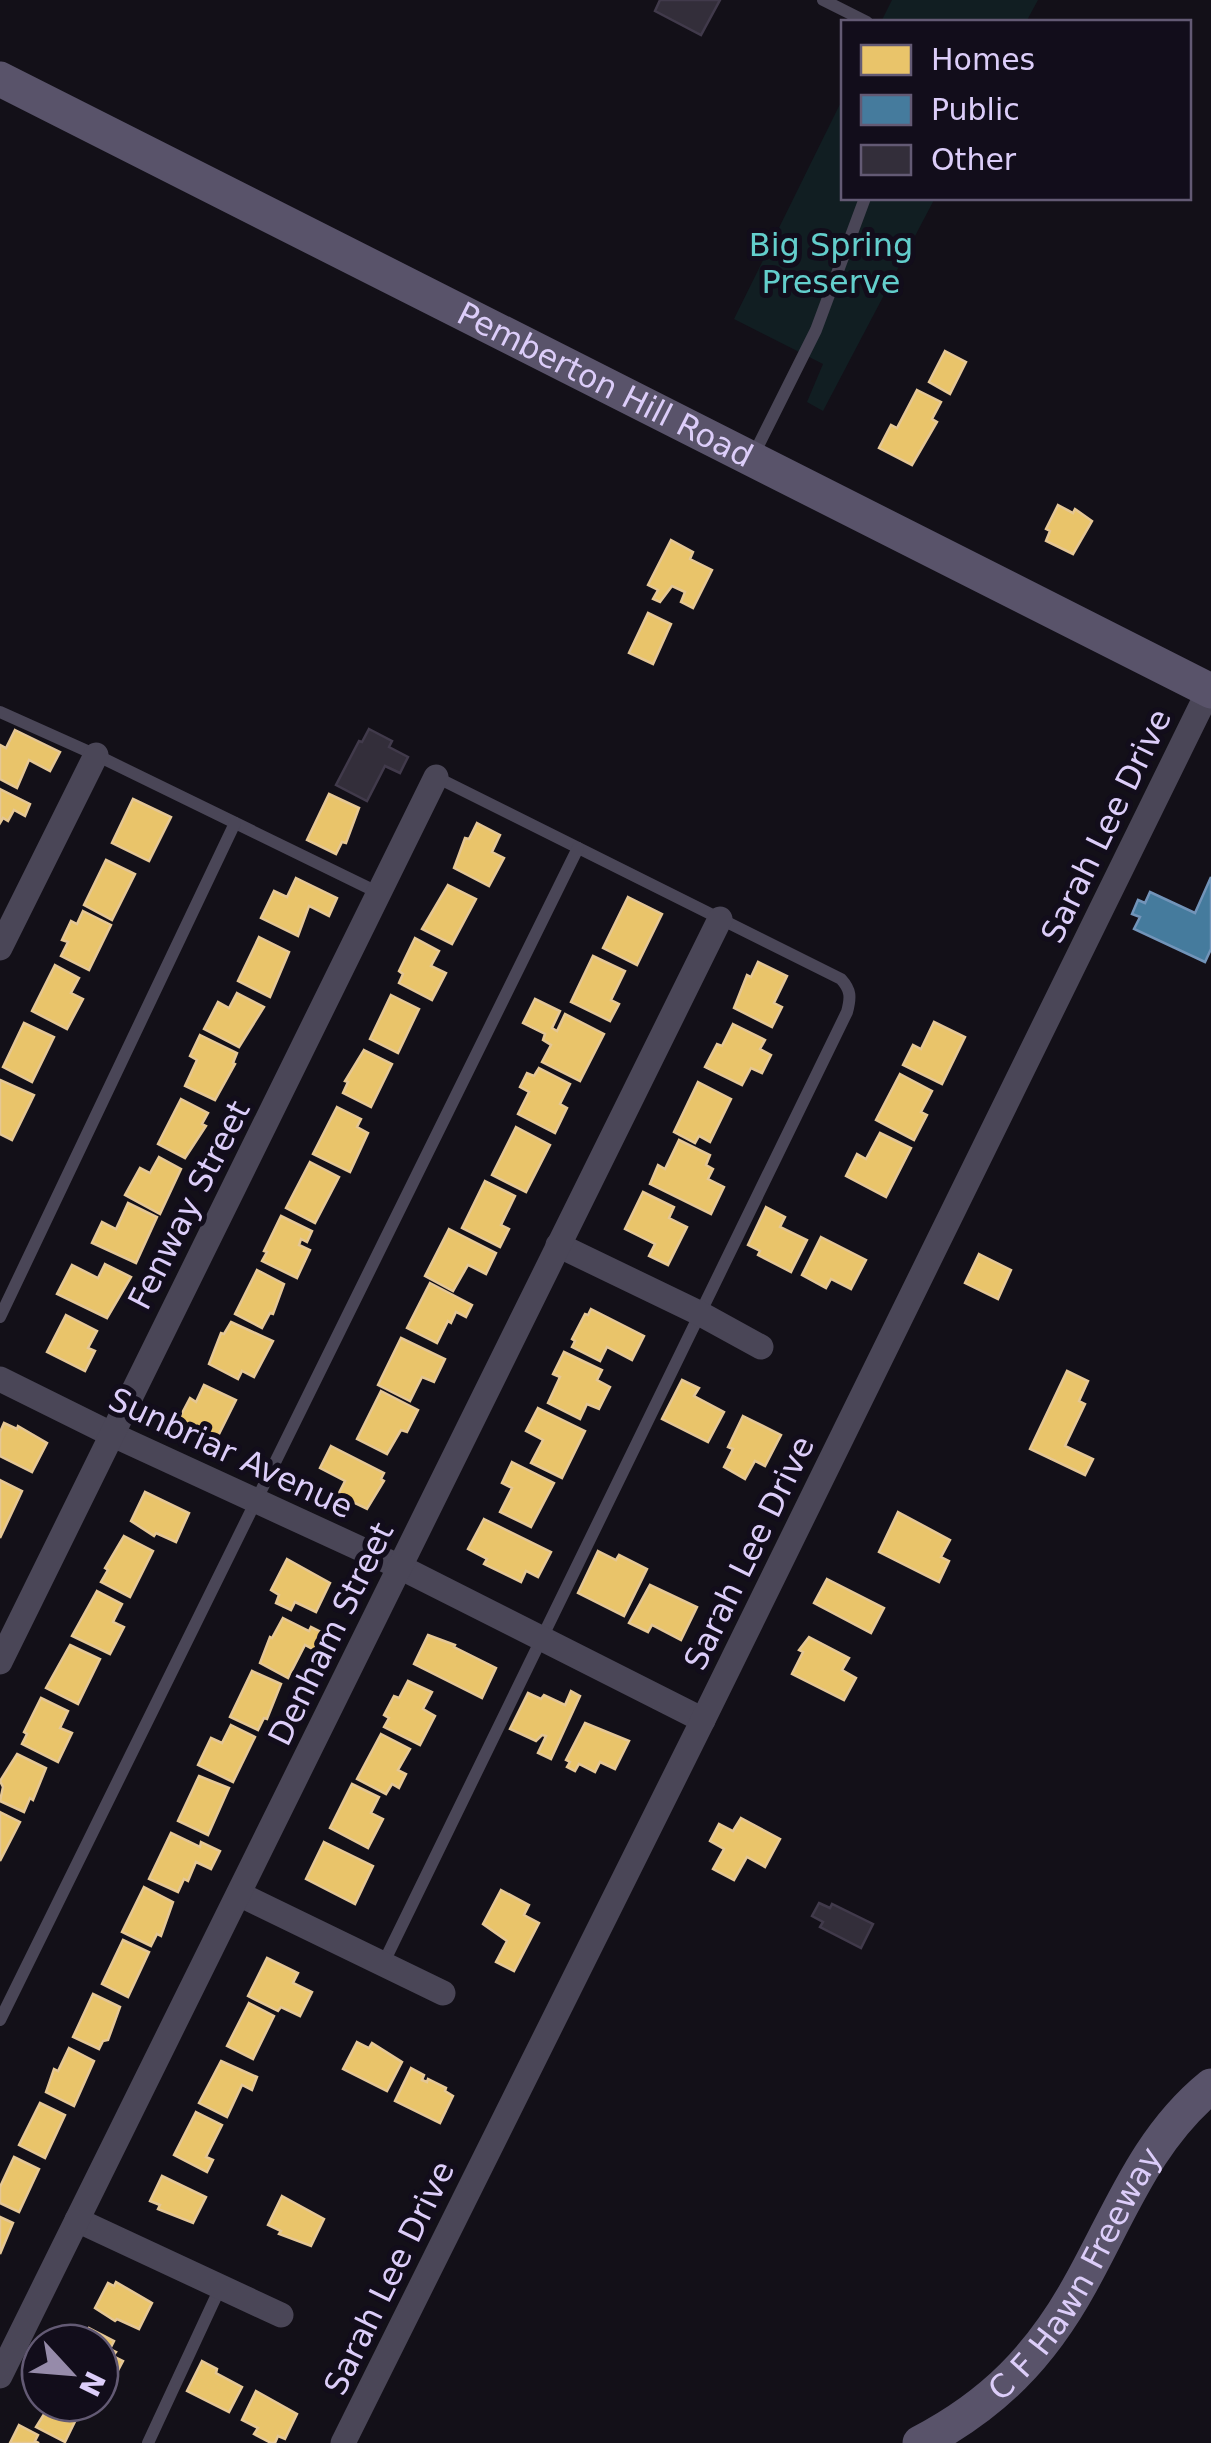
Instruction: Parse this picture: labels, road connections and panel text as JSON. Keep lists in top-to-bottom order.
{
  "streets": {
    "street": [
      "Pemberton Hill Road",
      "Sarah Lee Drive",
      "Fenway Street",
      "Sunbriar Avenue",
      "Denham Street",
      "C F Hawn Freeway"
    ]
  },
  "crossings": [
    ["Pemberton Hill Road", "Sarah Lee Drive"],
    ["Sarah Lee Drive", "Sunbriar Avenue"],
    ["Fenway Street", "Sunbriar Avenue"],
    ["Sunbriar Avenue", "Denham Street"]
  ],
  "parks": ["Big Spring Preserve"],
  "legend": ["Homes", "Public", "Other"],
  "north": "bottom right"
}
